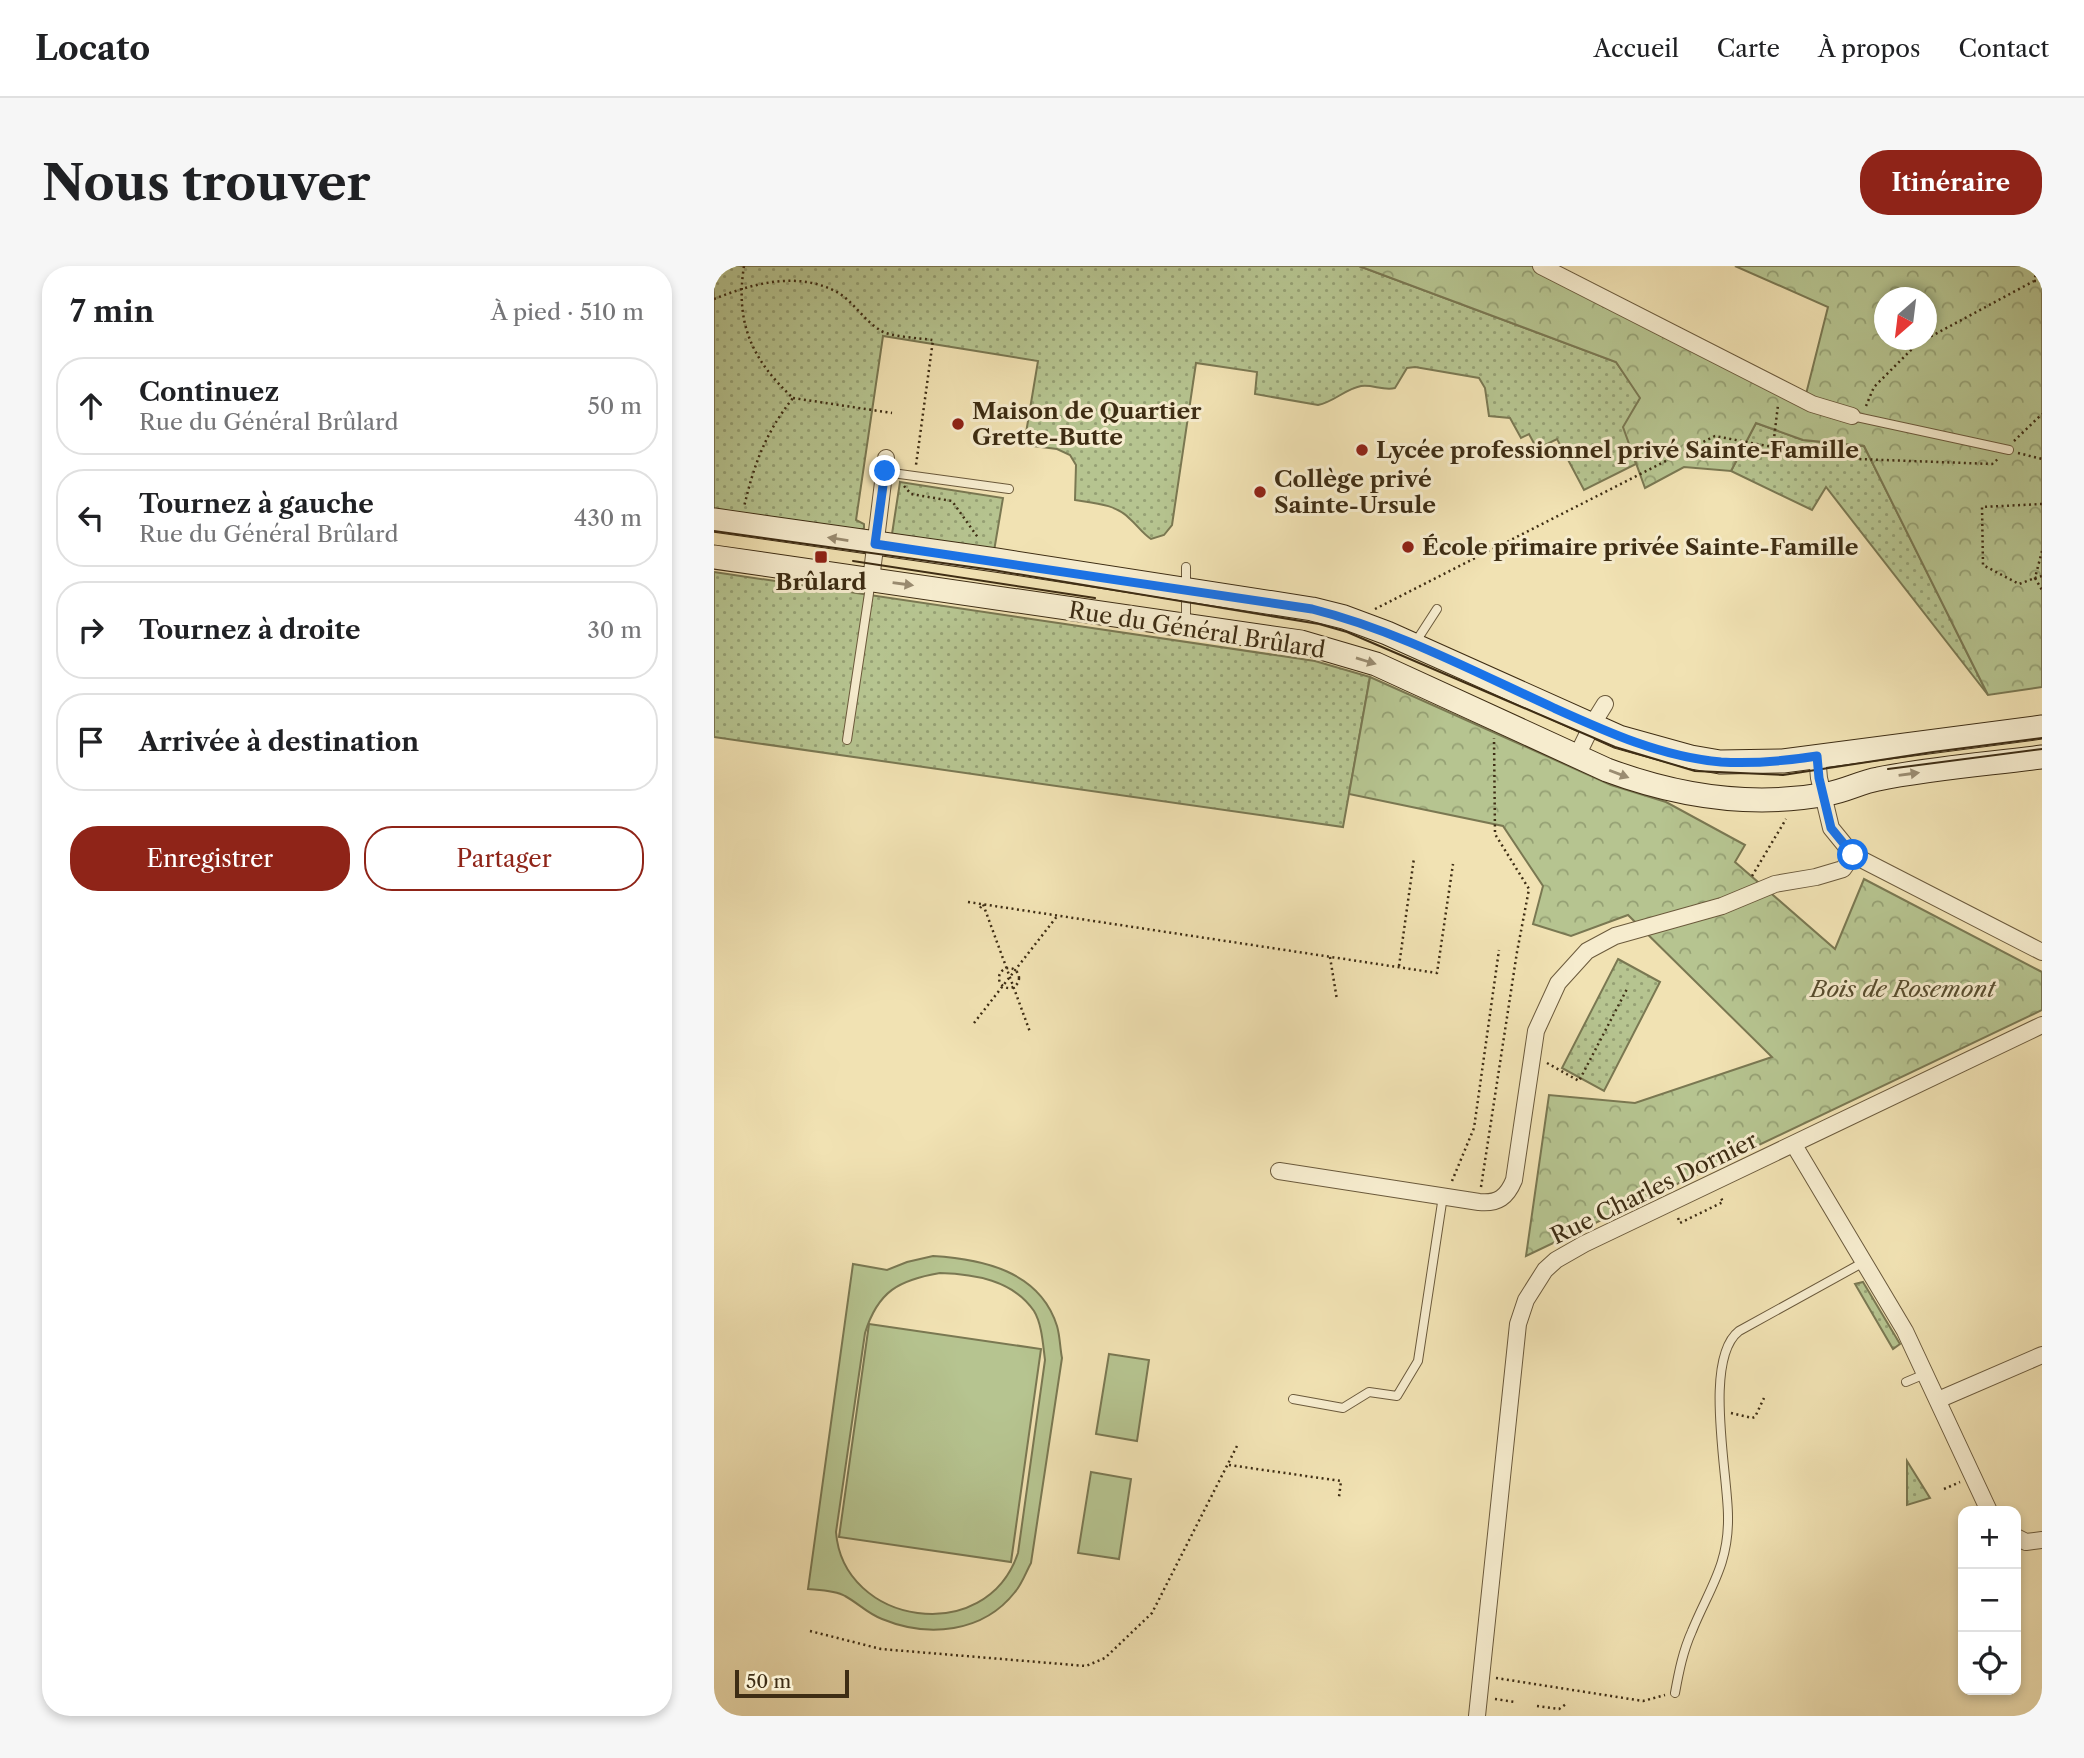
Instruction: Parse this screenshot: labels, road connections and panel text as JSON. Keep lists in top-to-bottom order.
{
  "streets": {
    "main road": ["Rue du Général Brûlard"],
    "street": ["Rue Charles Dornier"]
  },
  "parks": ["Bois de Rosemont"],
  "places": {
    "other": [
      "Maison de Quartier Grette-Butte",
      "Lycée professionnel privé Sainte-Famille",
      "Collège privé Sainte-Ursule",
      "École primaire privée Sainte-Famille"
    ],
    "transit": ["Brûlard"]
  },
  "scale_bar": "50 m",
  "north": "bottom left",
  "page": {
    "header": "Locato",
    "nav": [
      "Accueil",
      "Carte",
      "À propos",
      "Contact"
    ],
    "buttons": [
      "Itinéraire",
      ["Enregistrer", "Partager"]
    ],
    "title": "Nous trouver",
    "heading": ["7 min", "À pied · 510 m"],
    "list": [
      ["Continuez", "Rue du Général Brûlard", "50 m"],
      ["Tournez à gauche", "Rue du Général Brûlard", "430 m"],
      ["Tournez à droite", "30 m"],
      "Arrivée à destination"
    ],
    "map_buttons": ["+", "−"],
    "scale": "50 m"
  }
}
